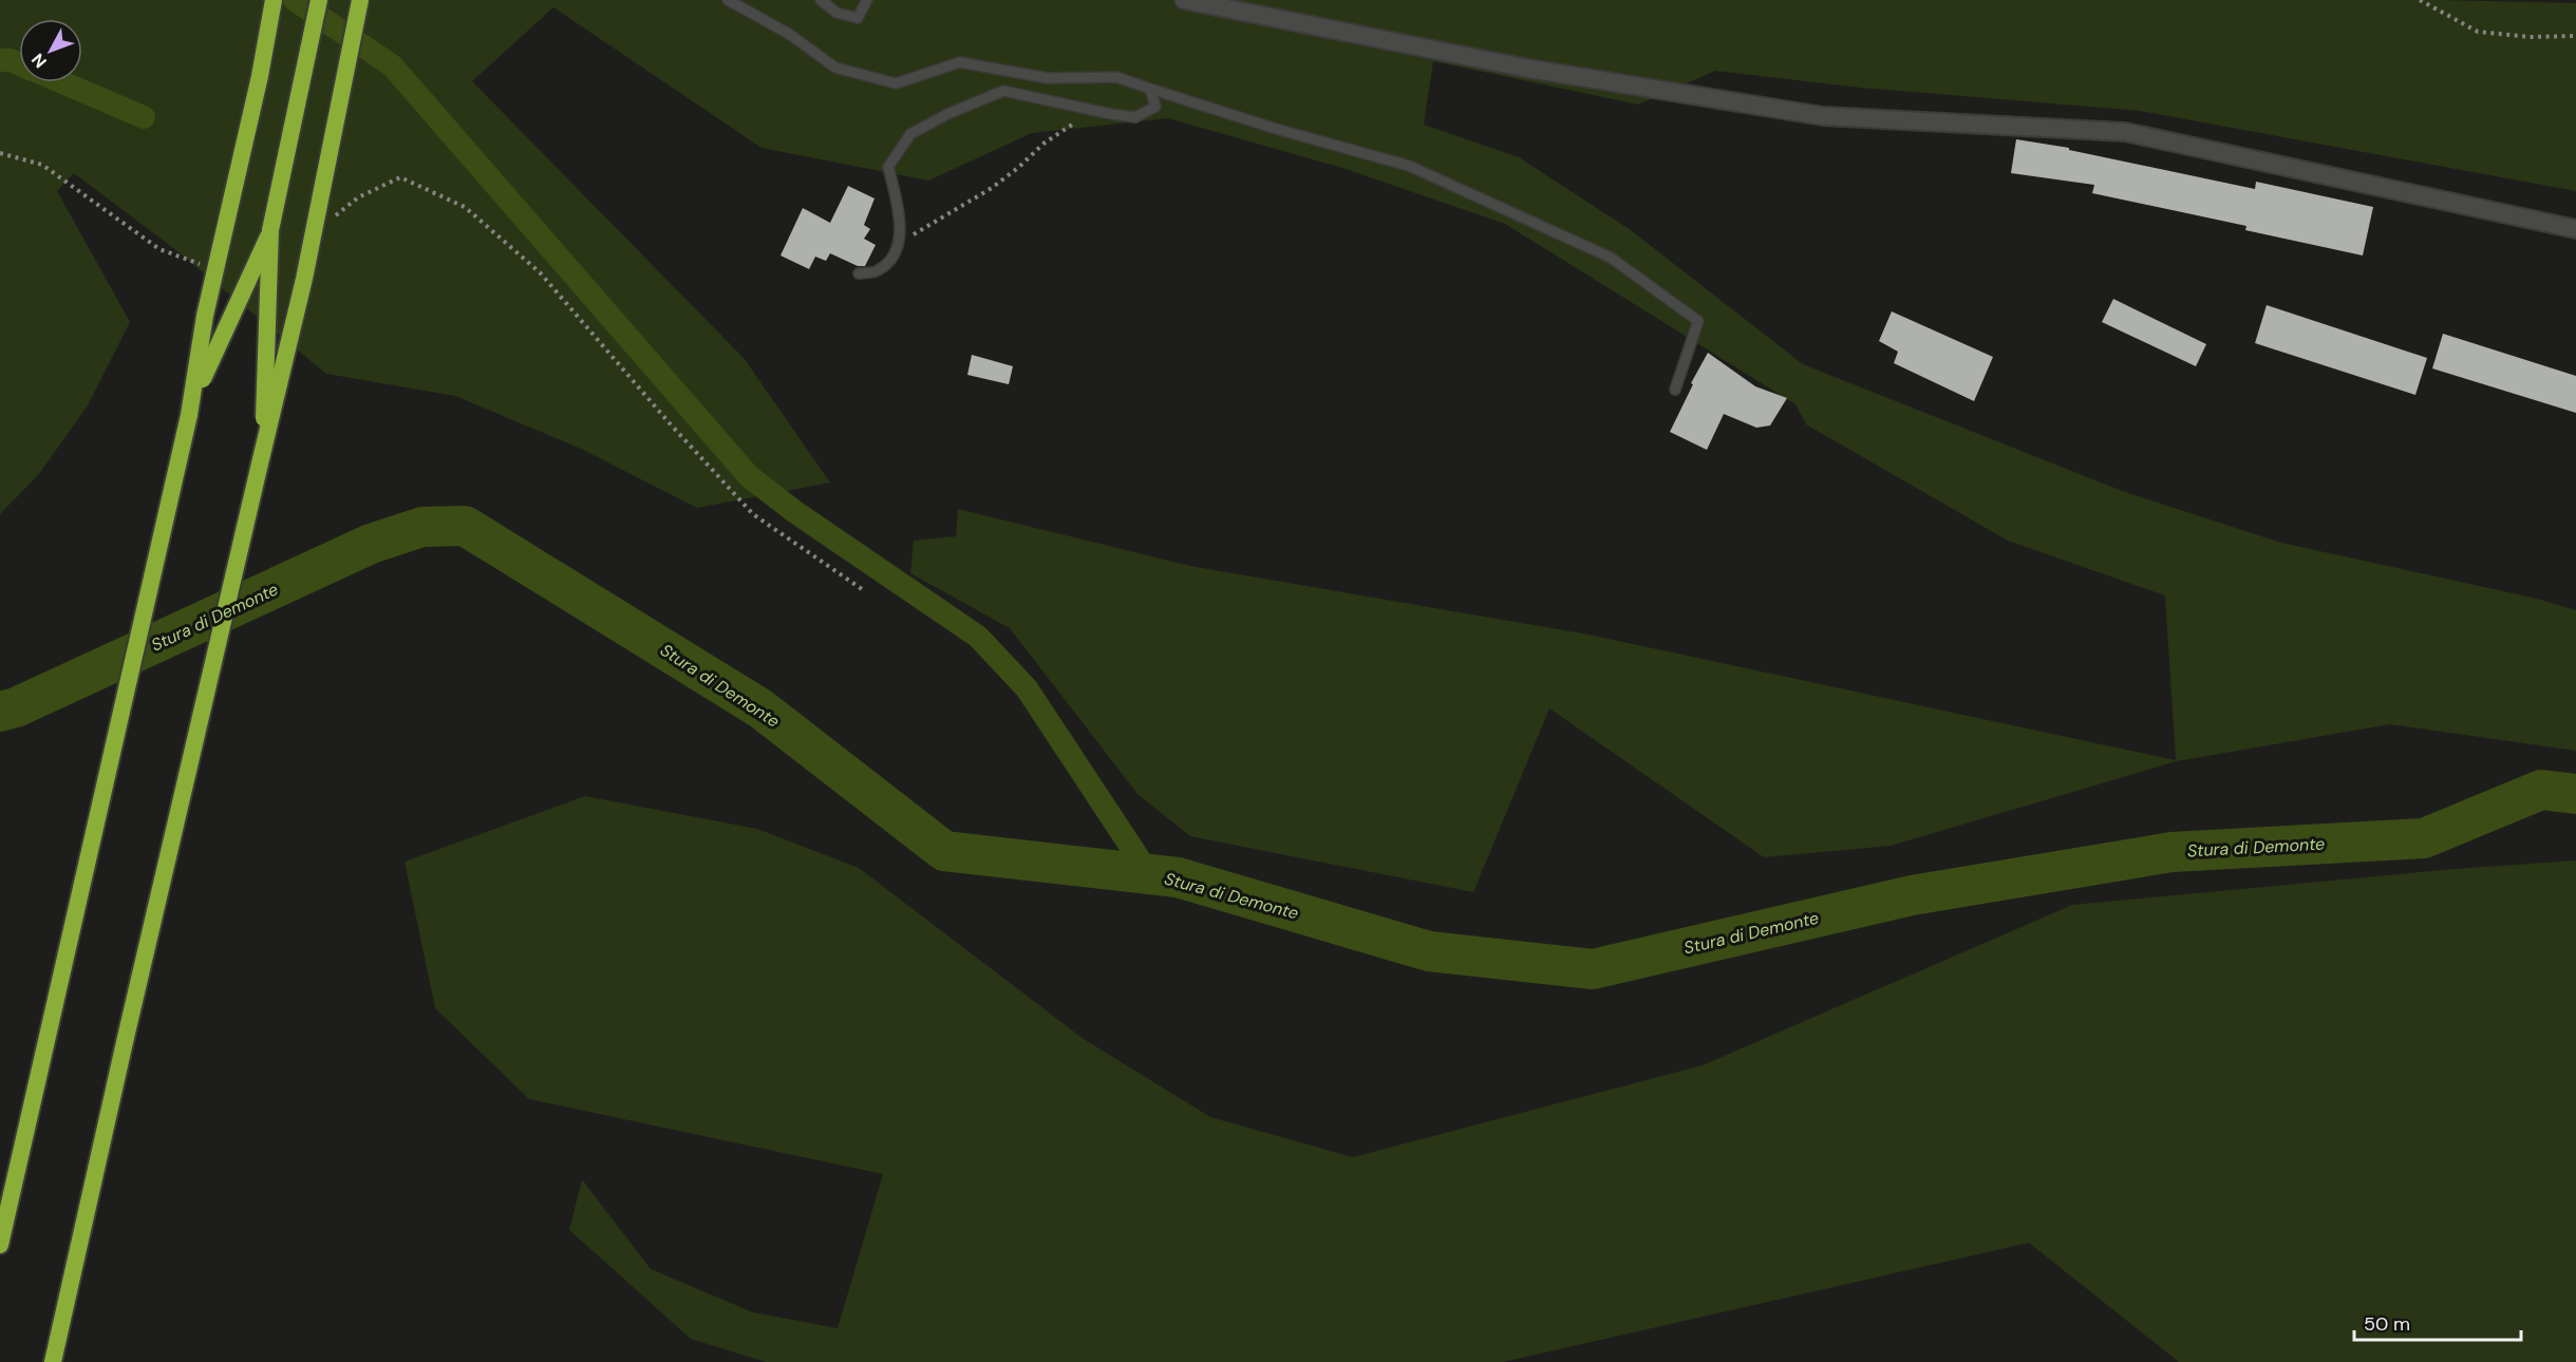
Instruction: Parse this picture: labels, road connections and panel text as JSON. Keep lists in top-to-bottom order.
{
  "water": ["Stura di Demonte"],
  "scale_bar": "50 m",
  "north": "bottom left"
}
